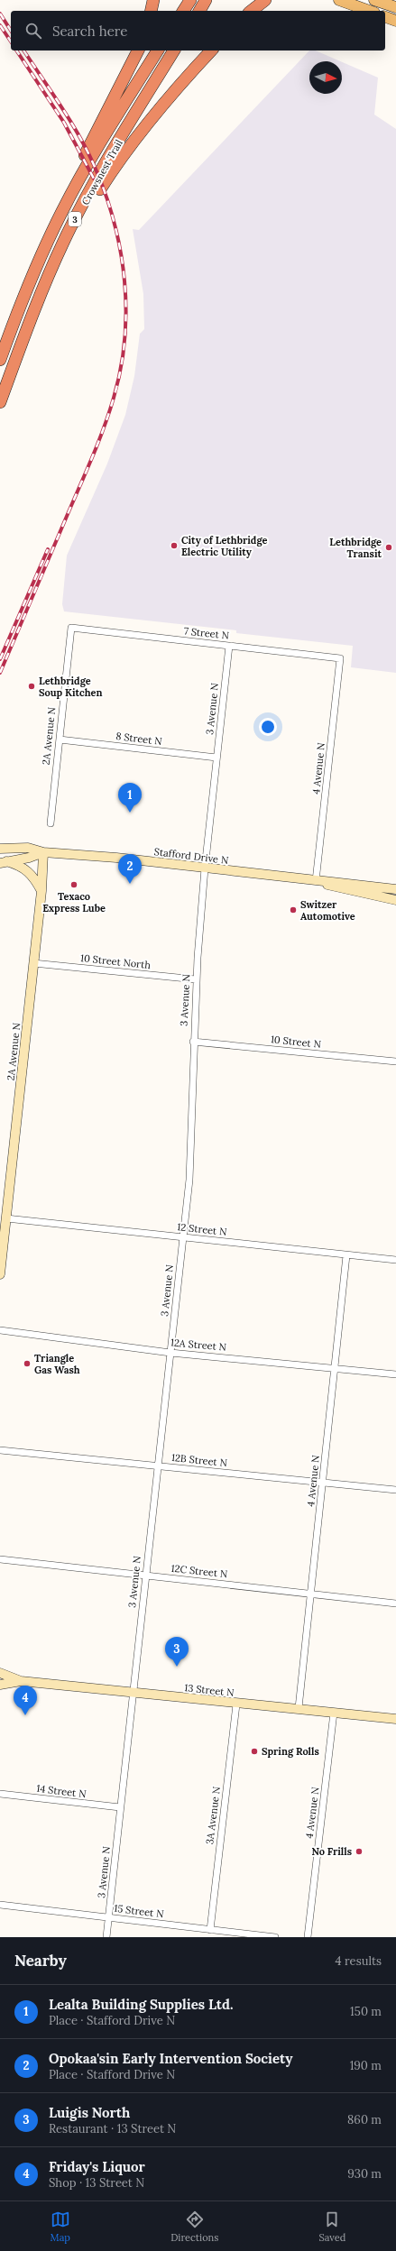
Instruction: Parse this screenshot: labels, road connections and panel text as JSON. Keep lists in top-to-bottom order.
{
  "streets": {
    "highway": ["Crowsnest Trail", "3"],
    "street": [
      "7 Street N",
      "3 Avenue N",
      "2A Avenue N",
      "8 Street N",
      "4 Avenue N",
      "Stafford Drive N",
      "10 Street North",
      "10 Street N",
      "12 Street N",
      "12A Street N",
      "12B Street N",
      "12C Street N",
      "13 Street N",
      "14 Street N",
      "3A Avenue N",
      "15 Street N"
    ]
  },
  "crossings": [
    ["7 Street N", "3 Avenue N"],
    ["7 Street N", "2A Avenue N"],
    ["7 Street N", "4 Avenue N"],
    ["3 Avenue N", "8 Street N"],
    ["3 Avenue N", "Stafford Drive N"],
    ["3 Avenue N", "10 Street North"],
    ["3 Avenue N", "10 Street N"],
    ["3 Avenue N", "12 Street N"],
    ["3 Avenue N", "12A Street N"],
    ["3 Avenue N", "12B Street N"],
    ["3 Avenue N", "12C Street N"],
    ["3 Avenue N", "13 Street N"],
    ["3 Avenue N", "14 Street N"],
    ["3 Avenue N", "15 Street N"],
    ["2A Avenue N", "8 Street N"],
    ["2A Avenue N", "Stafford Drive N"],
    ["2A Avenue N", "10 Street North"],
    ["2A Avenue N", "12 Street N"],
    ["4 Avenue N", "Stafford Drive N"],
    ["4 Avenue N", "12 Street N"],
    ["4 Avenue N", "12A Street N"],
    ["4 Avenue N", "12B Street N"],
    ["4 Avenue N", "12C Street N"],
    ["4 Avenue N", "13 Street N"],
    ["13 Street N", "3A Avenue N"],
    ["3A Avenue N", "15 Street N"]
  ],
  "places": [
    "City of Lethbridge Electric Utility",
    "Lethbridge Transit",
    "Lethbridge Soup Kitchen",
    "Texaco Express Lube",
    "Switzer Automotive",
    "Triangle Gas Wash",
    "Spring Rolls",
    "No Frills"
  ],
  "north": "right",
  "page": {
    "search": "Search here",
    "pins": [
      "1",
      "2",
      "3",
      "4"
    ],
    "heading": ["Nearby", "4 results"],
    "list": [
      {
        "mark": "1",
        "name": "Lealta Building Supplies Ltd.",
        "note": "Place · Stafford Drive N",
        "value": "150 m"
      },
      {
        "mark": "2",
        "name": "Opokaa'sin Early Intervention Society",
        "note": "Place · Stafford Drive N",
        "value": "190 m"
      },
      {
        "mark": "3",
        "name": "Luigis North",
        "note": "Restaurant · 13 Street N",
        "value": "860 m"
      },
      {
        "mark": "4",
        "name": "Friday's Liquor",
        "note": "Shop · 13 Street N",
        "value": "930 m"
      }
    ],
    "nav": ["Map", "Directions", "Saved"]
  }
}
